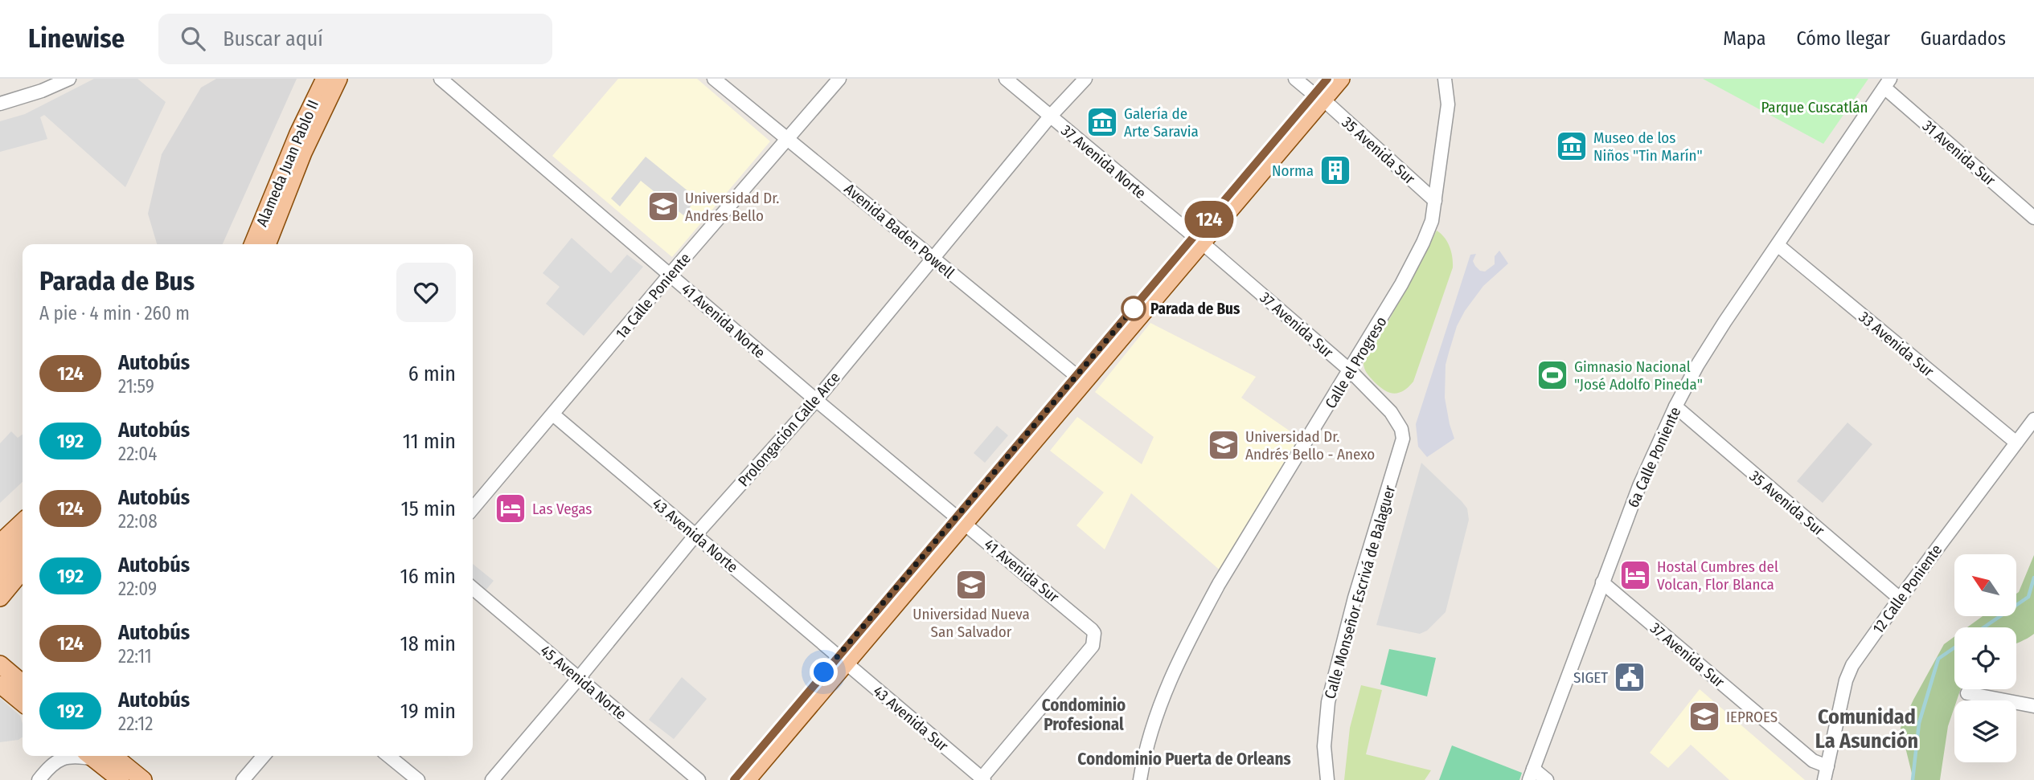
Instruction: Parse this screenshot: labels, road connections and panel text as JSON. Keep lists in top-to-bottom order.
{
  "streets": {
    "main road": ["Alameda Juan Pablo II"],
    "street": [
      "35 Avenida Sur",
      "31 Avenida Sur",
      "37 Avenida Norte",
      "Avenida Baden Powell",
      "1a Calle Poniente",
      "41 Avenida Norte",
      "37 Avenida Sur",
      "33 Avenida Sur",
      "Calle el Progreso",
      "Prolongación Calle Arce",
      "6a Calle Poniente",
      "43 Avenida Norte",
      "41 Avenida Sur",
      "12 Calle Poniente",
      "Calle Monseñor Escrivá de Balaguer",
      "45 Avenida Norte",
      "43 Avenida Sur"
    ]
  },
  "crossings": [
    ["35 Avenida Sur", "Calle el Progreso"],
    ["35 Avenida Sur", "6a Calle Poniente"],
    ["35 Avenida Sur", "12 Calle Poniente"],
    ["31 Avenida Sur", "6a Calle Poniente"],
    ["37 Avenida Norte", "37 Avenida Sur"],
    ["37 Avenida Norte", "Prolongación Calle Arce"],
    ["Avenida Baden Powell", "1a Calle Poniente"],
    ["Avenida Baden Powell", "Prolongación Calle Arce"],
    ["1a Calle Poniente", "41 Avenida Norte"],
    ["1a Calle Poniente", "43 Avenida Norte"],
    ["41 Avenida Norte", "Prolongación Calle Arce"],
    ["41 Avenida Norte", "41 Avenida Sur"],
    ["37 Avenida Sur", "Calle el Progreso"],
    ["37 Avenida Sur", "6a Calle Poniente"],
    ["37 Avenida Sur", "12 Calle Poniente"],
    ["37 Avenida Sur", "Calle Monseñor Escrivá de Balaguer"],
    ["33 Avenida Sur", "6a Calle Poniente"],
    ["33 Avenida Sur", "12 Calle Poniente"],
    ["Prolongación Calle Arce", "43 Avenida Norte"],
    ["Prolongación Calle Arce", "45 Avenida Norte"],
    ["43 Avenida Norte", "43 Avenida Sur"],
    ["41 Avenida Sur", "43 Avenida Sur"]
  ],
  "districts": ["Condominio Profesional", "Comunidad La Asunción", "Condominio Puerta de Orleans"],
  "parks": ["Parque Cuscatlán"],
  "places": {
    "museum": ["Galería de Arte Saravia", "Museo de los Niños \"Tin Marín\""],
    "building": ["Norma"],
    "school or university": [
      "Universidad Dr. Andres Bello",
      "Universidad Dr. Andrés Bello - Anexo",
      "Universidad Nueva San Salvador",
      "IEPROES"
    ],
    "other": ["Parada de Bus"],
    "sports": ["Gimnasio Nacional \"José Adolfo Pineda\""],
    "hotel": ["Las Vegas", "Hostal Cumbres del Volcan, Flor Blanca"],
    "public building": ["SIGET"]
  },
  "lines": ["bus line 124"],
  "north": "top left",
  "page": {
    "header": "Linewise",
    "search": "Buscar aquí",
    "nav": ["Mapa", "Cómo llegar", "Guardados"],
    "on_map": "124",
    "heading": ["Parada de Bus", "A pie · 4 min · 260 m"],
    "list": [
      {
        "mark": "124",
        "name": "Autobús",
        "note": "21:59",
        "value": "6 min"
      },
      {
        "mark": "192",
        "name": "Autobús",
        "note": "22:04",
        "value": "11 min"
      },
      {
        "mark": "124",
        "name": "Autobús",
        "note": "22:08",
        "value": "15 min"
      },
      {
        "mark": "192",
        "name": "Autobús",
        "note": "22:09",
        "value": "16 min"
      },
      {
        "mark": "124",
        "name": "Autobús",
        "note": "22:11",
        "value": "18 min"
      },
      {
        "mark": "192",
        "name": "Autobús",
        "note": "22:12",
        "value": "19 min"
      }
    ]
  }
}
